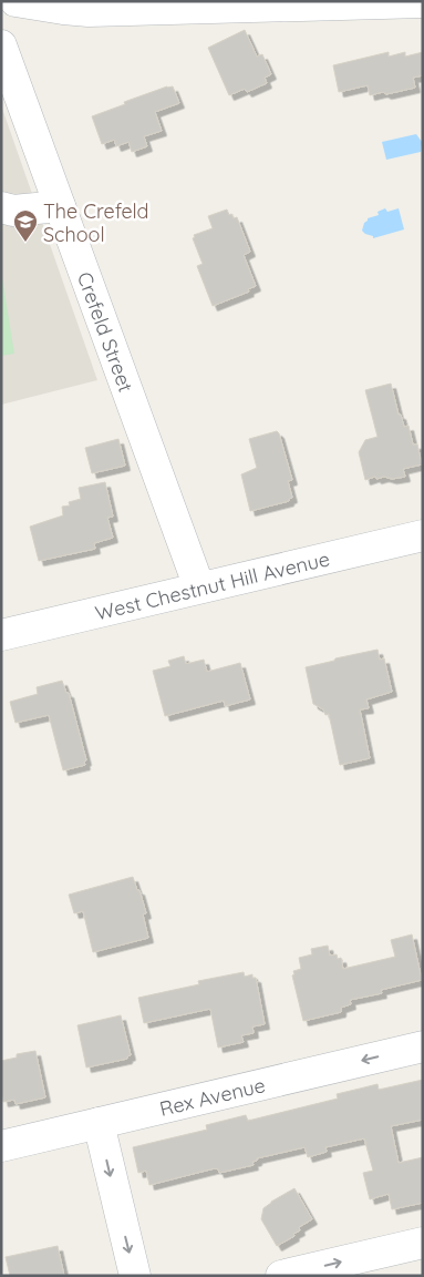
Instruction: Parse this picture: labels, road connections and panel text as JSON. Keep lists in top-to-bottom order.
{
  "streets": {
    "street": ["Crefeld Street", "West Chestnut Hill Avenue", "Rex Avenue"]
  },
  "crossings": [
    ["Crefeld Street", "West Chestnut Hill Avenue"]
  ],
  "places": {
    "school or university": ["The Crefeld School"]
  }
}
